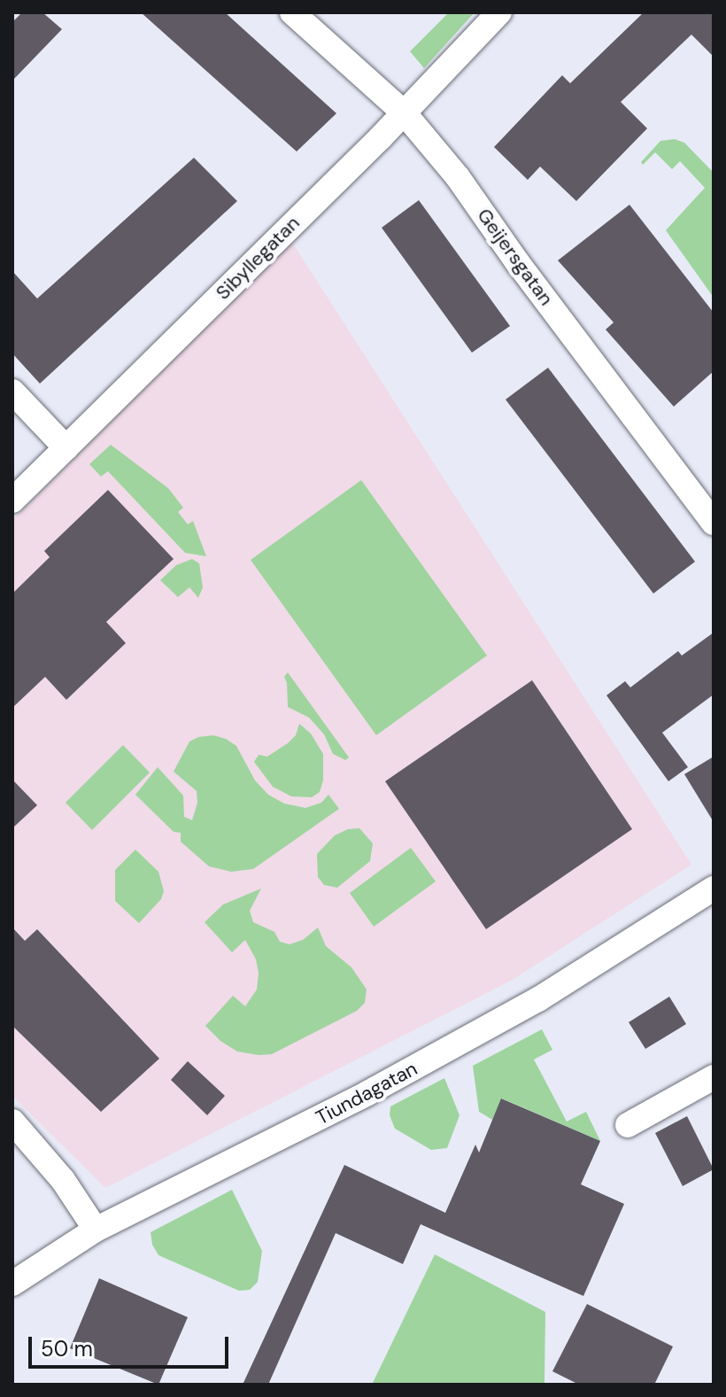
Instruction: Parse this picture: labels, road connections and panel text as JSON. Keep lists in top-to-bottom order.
{
  "streets": {
    "street": ["Geijersgatan", "Sibyllegatan", "Tiundagatan"]
  },
  "crossings": [
    ["Geijersgatan", "Sibyllegatan"]
  ],
  "scale_bar": "50 m"
}
